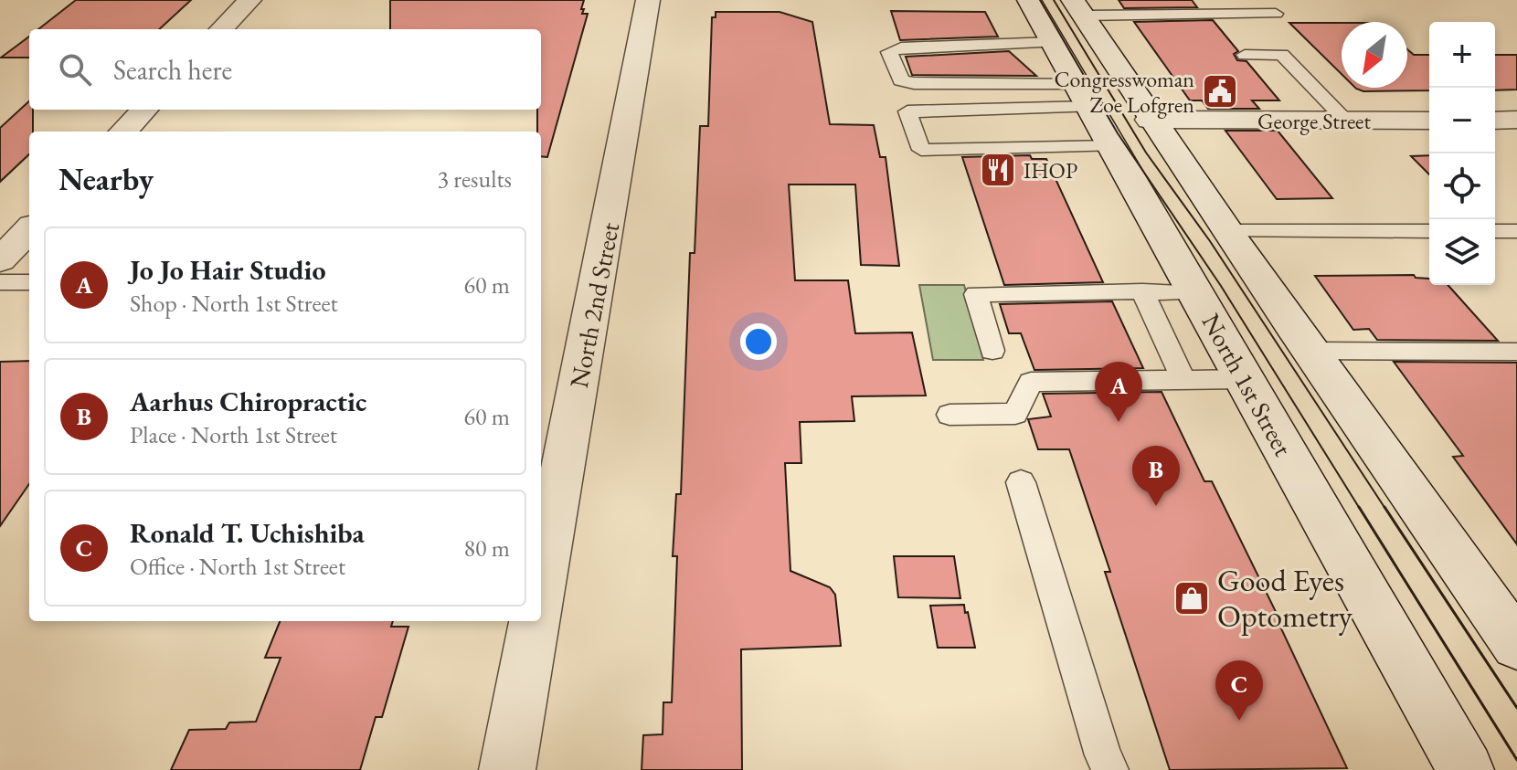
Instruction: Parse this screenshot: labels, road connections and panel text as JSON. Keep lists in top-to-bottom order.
{
  "streets": {
    "main road": ["George Street", "North 2nd Street", "North 1st Street"]
  },
  "places": {
    "public building": ["Congresswoman Zoe Lofgren"],
    "restaurant": ["IHOP"],
    "shop": ["Good Eyes Optometry"]
  },
  "north": "bottom left",
  "page": {
    "map_buttons": ["+", "−"],
    "search": "Search here",
    "heading": ["Nearby", "3 results"],
    "list": [
      {
        "mark": "A",
        "name": "Jo Jo Hair Studio",
        "note": "Shop · North 1st Street",
        "value": "60 m"
      },
      {
        "mark": "B",
        "name": "Aarhus Chiropractic",
        "note": "Place · North 1st Street",
        "value": "60 m"
      },
      {
        "mark": "C",
        "name": "Ronald T. Uchishiba",
        "note": "Office · North 1st Street",
        "value": "80 m"
      }
    ],
    "pins": ["A", "B", "C"]
  }
}
